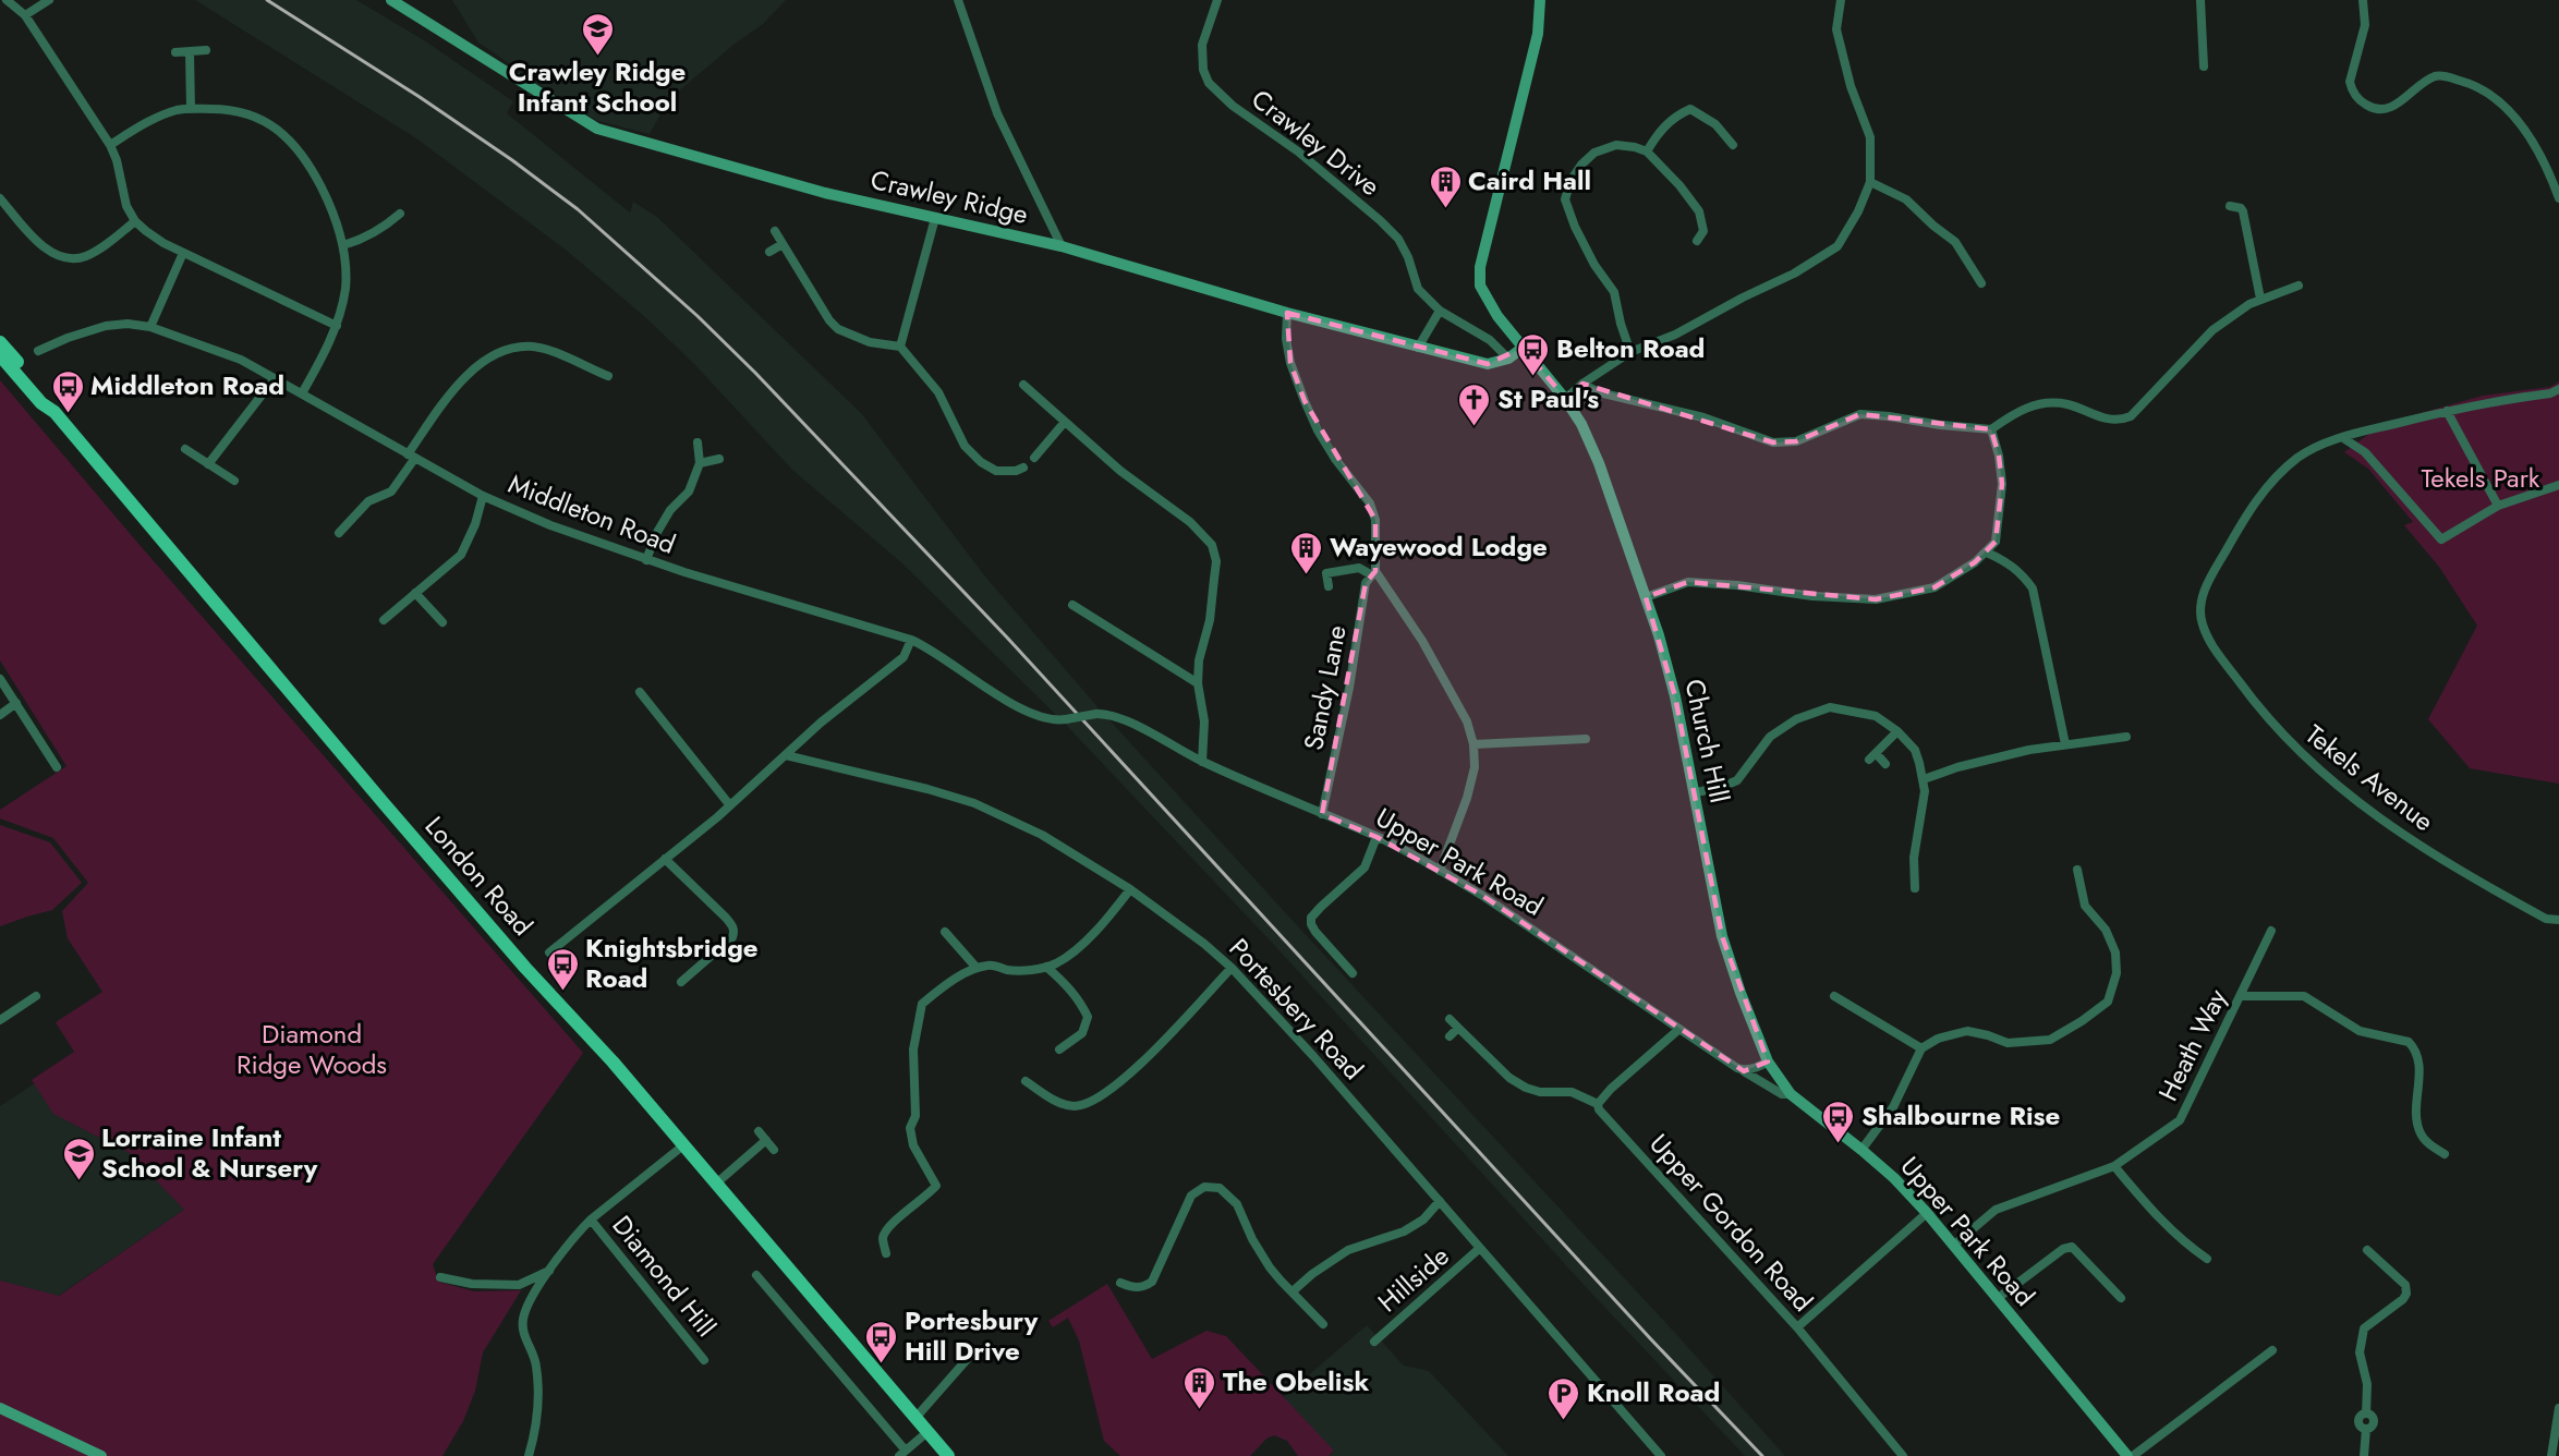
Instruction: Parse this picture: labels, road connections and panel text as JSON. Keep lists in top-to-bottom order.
{
  "streets": {
    "main road": ["London Road"],
    "street": [
      "Crawley Drive",
      "Crawley Ridge",
      "Middleton Road",
      "Sandy Lane",
      "Church Hill",
      "Tekels Avenue",
      "Upper Park Road",
      "Portesbery Road",
      "Heath Way",
      "Upper Gordon Road",
      "Diamond Hill",
      "Hillside"
    ]
  },
  "crossings": [
    ["Crawley Drive", "Crawley Ridge"],
    ["Crawley Ridge", "Sandy Lane"],
    ["Middleton Road", "Upper Park Road"],
    ["Sandy Lane", "Upper Park Road"],
    ["Church Hill", "Upper Park Road"],
    ["Upper Park Road", "Heath Way"],
    ["Portesbery Road", "Hillside"]
  ],
  "parks": ["Tekels Park", "Diamond Ridge Woods"],
  "places": {
    "school or university": ["Crawley Ridge Infant School", "Lorraine Infant School & Nursery"],
    "building": ["Caird Hall", "Wayewood Lodge", "The Obelisk"],
    "bus stop": [
      "Belton Road",
      "Middleton Road",
      "Knightsbridge Road",
      "Shalbourne Rise",
      "Portesbury Hill Drive"
    ],
    "church": ["St Paul's"],
    "parking": ["Knoll Road"]
  }
}
